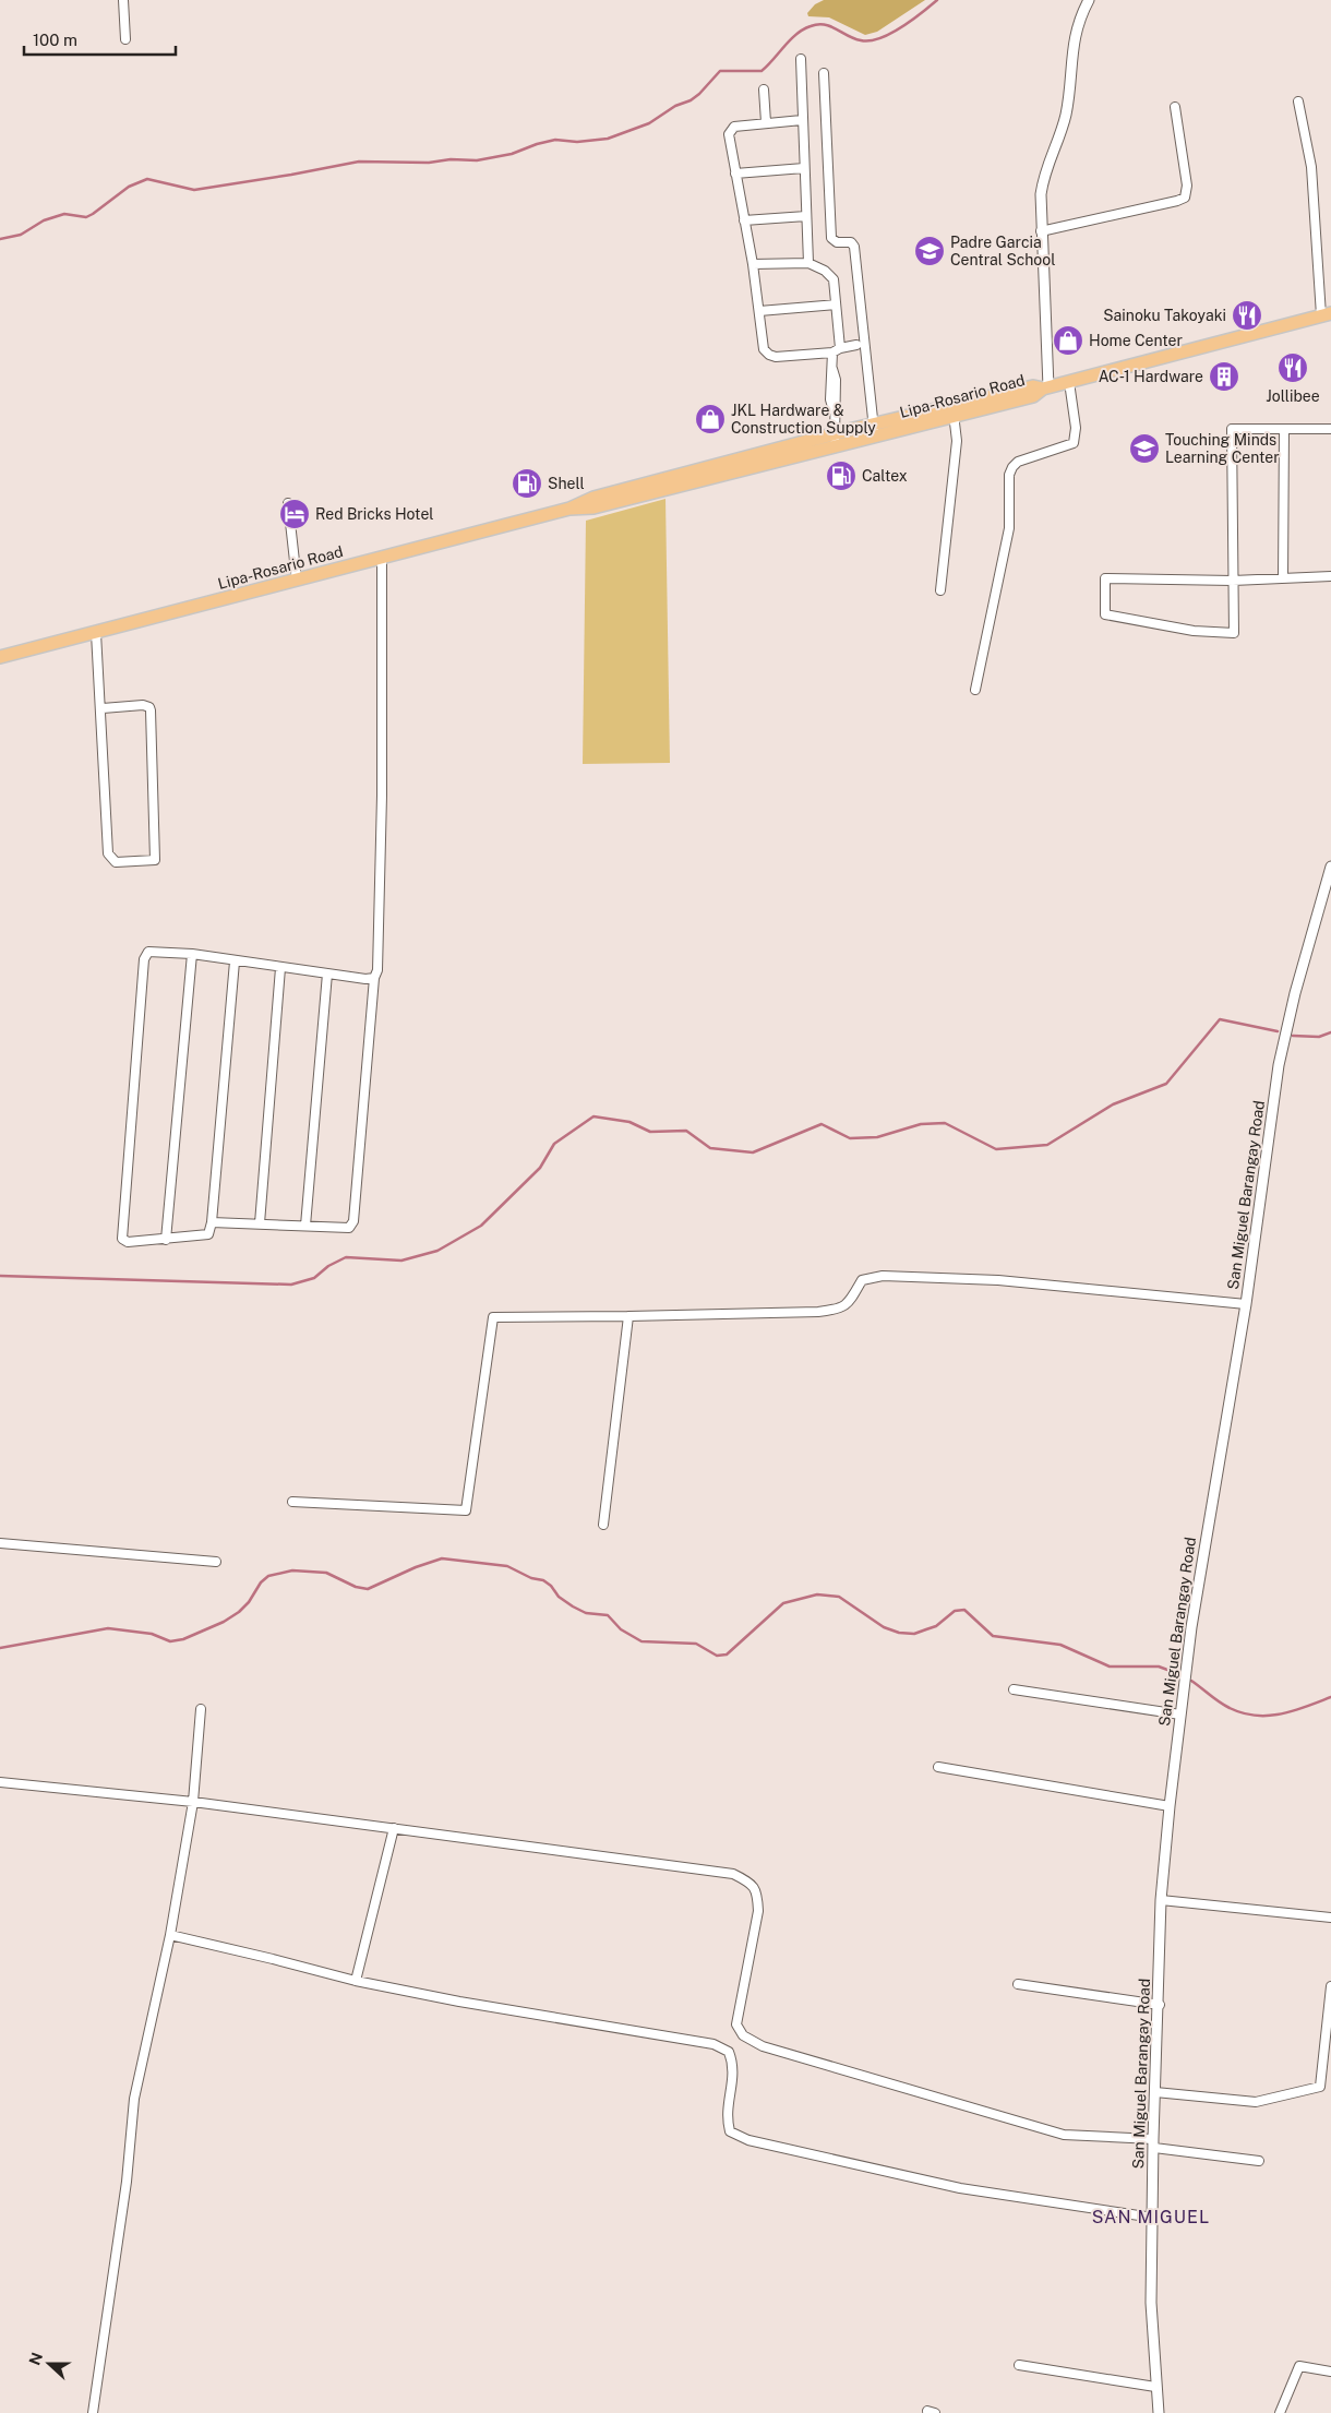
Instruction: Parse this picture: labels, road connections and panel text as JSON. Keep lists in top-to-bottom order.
{
  "streets": {
    "main road": ["Lipa-Rosario Road"],
    "street": ["San Miguel Barangay Road"]
  },
  "districts": ["SAN MIGUEL"],
  "places": {
    "school or university": ["Padre Garcia Central School", "Touching Minds Learning Center"],
    "restaurant": ["Sainoku Takoyaki", "Jollibee"],
    "shop": ["Home Center", "JKL Hardware & Construction Supply"],
    "building": ["AC-1 Hardware"],
    "fuel station": ["Caltex", "Shell"],
    "hotel": ["Red Bricks Hotel"]
  },
  "scale_bar": "100 m",
  "north": "left"
}
